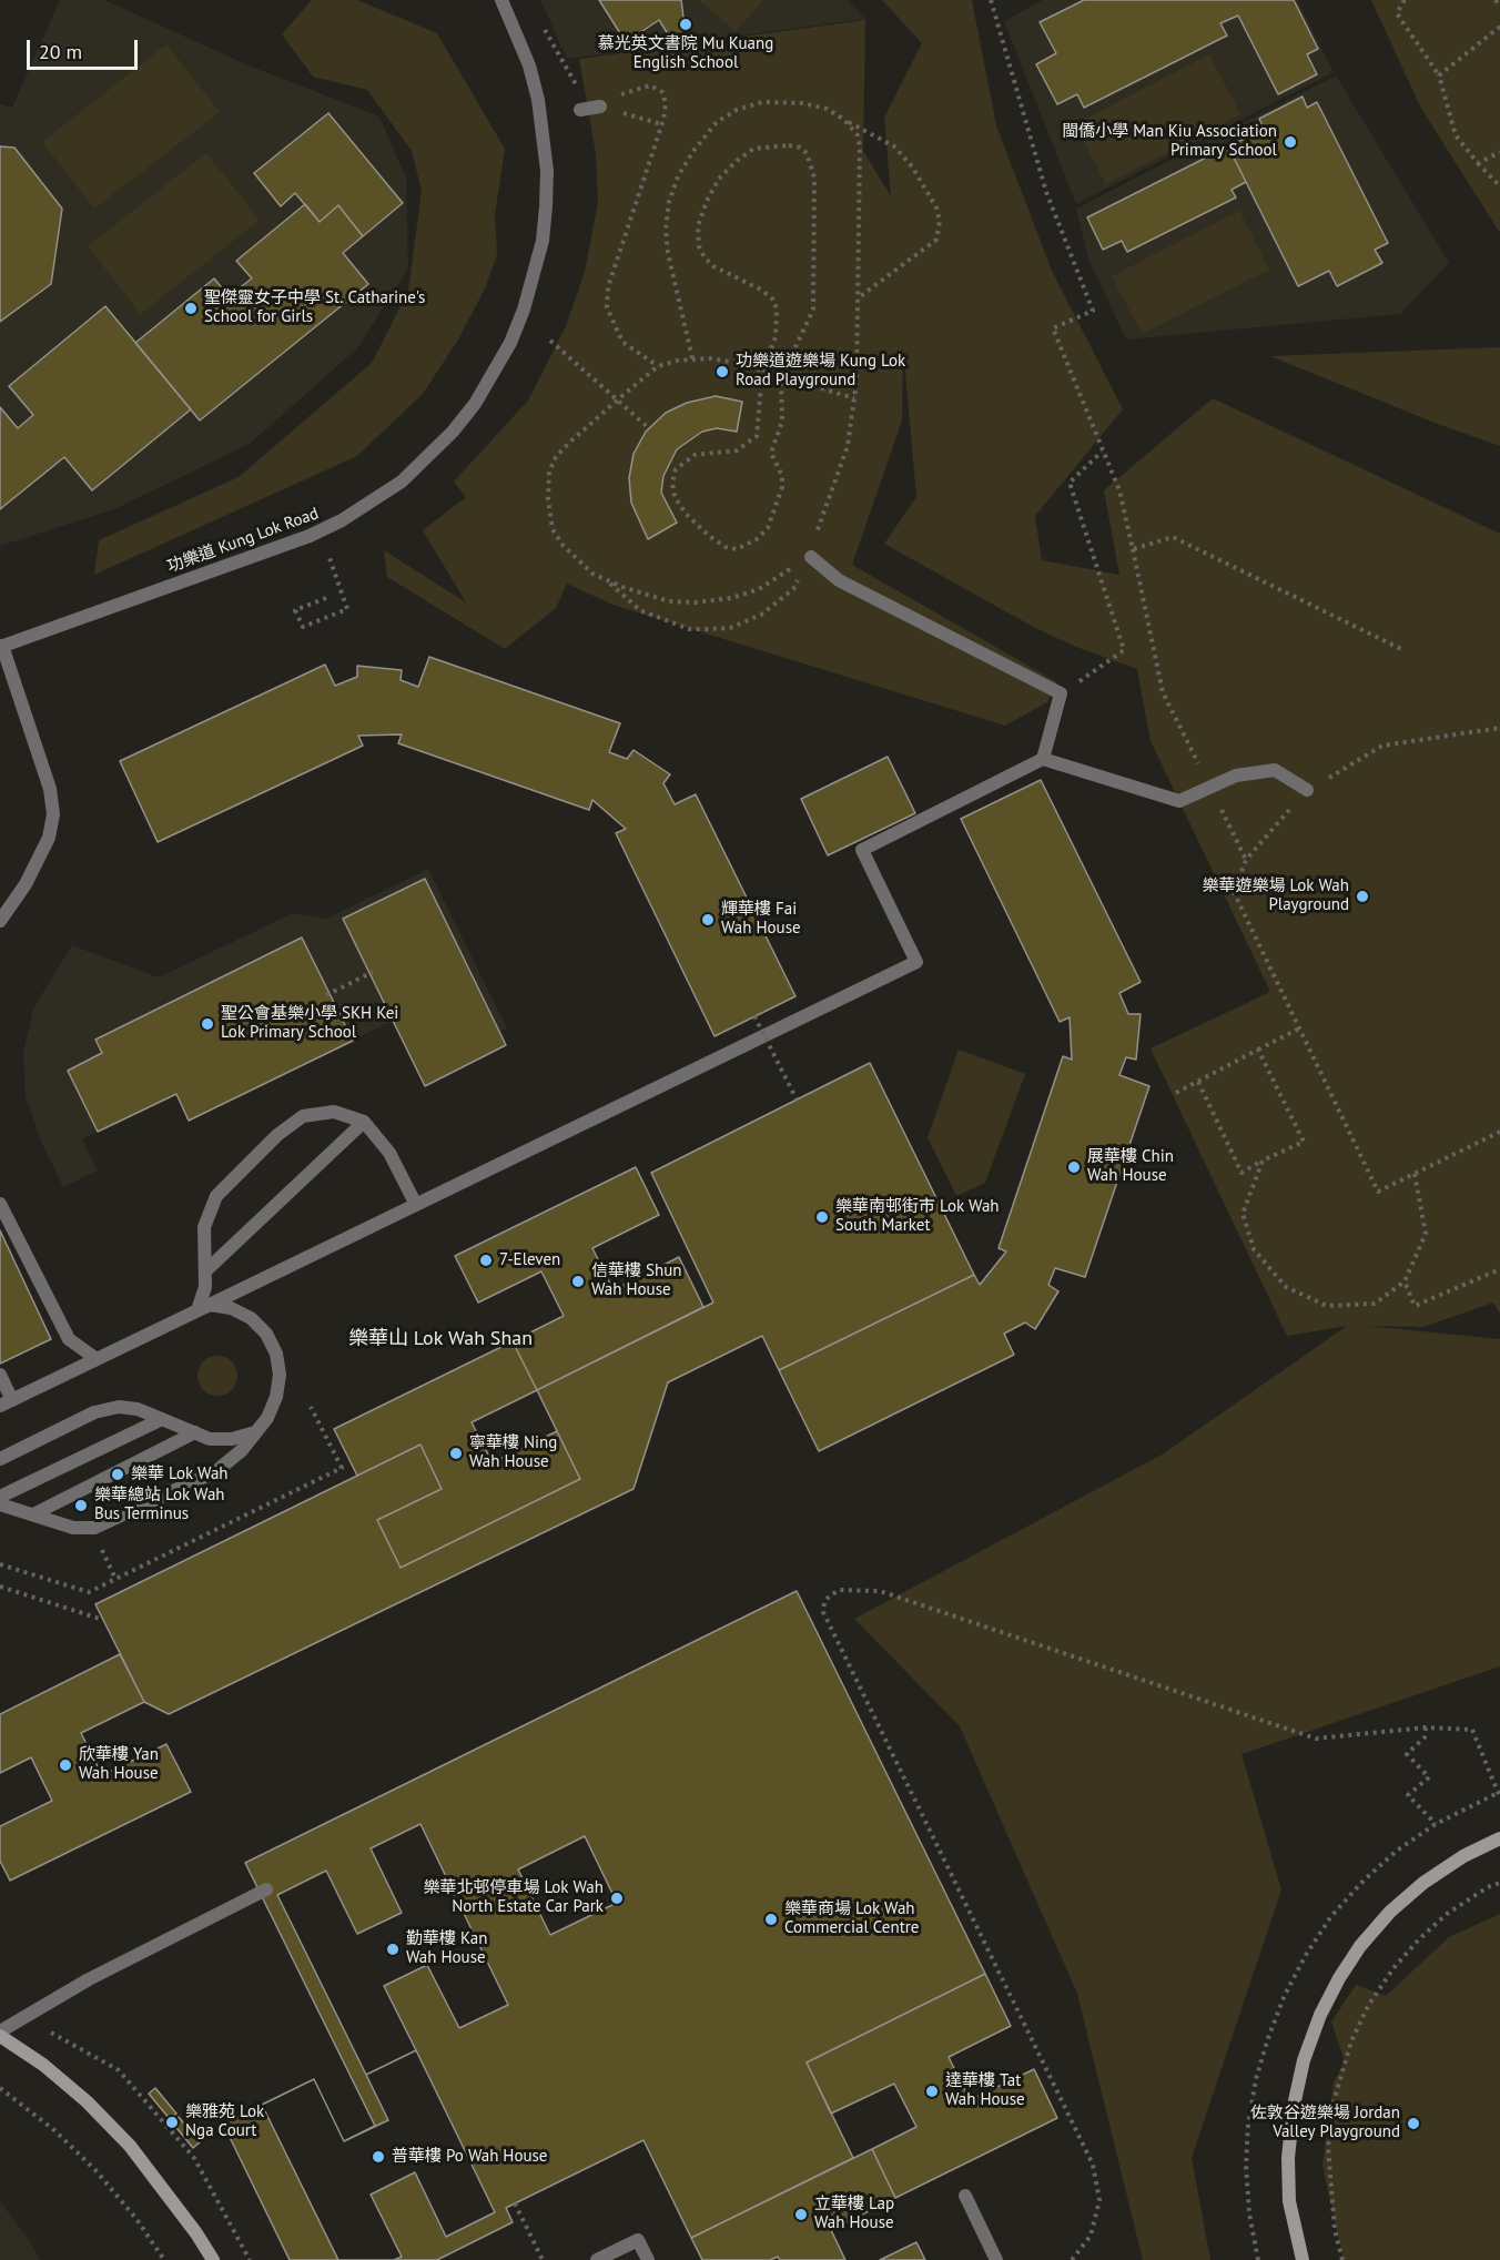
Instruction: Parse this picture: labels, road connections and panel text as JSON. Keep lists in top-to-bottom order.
{
  "streets": {
    "street": ["功樂道 Kung Lok Road"]
  },
  "districts": ["樂華山 Lok Wah Shan"],
  "places": [
    "慕光英文書院 Mu Kuang English School",
    "閩僑小學 Man Kiu Association Primary School",
    "聖傑靈女子中學 St. Catharine's School for Girls",
    "功樂道遊樂場 Kung Lok Road Playground",
    "樂華遊樂場 Lok Wah Playground",
    "輝華樓 Fai Wah House",
    "聖公會基樂小學 SKH Kei Lok Primary School",
    "展華樓 Chin Wah House",
    "樂華南邨街市 Lok Wah South Market",
    "7-Eleven",
    "信華樓 Shun Wah House",
    "寧華樓 Ning Wah House",
    "樂華 Lok Wah",
    "樂華總站 Lok Wah Bus Terminus",
    "欣華樓 Yan Wah House",
    "樂華北邨停車場 Lok Wah North Estate Car Park",
    "樂華商場 Lok Wah Commercial Centre",
    "勤華樓 Kan Wah House",
    "達華樓 Tat Wah House",
    "樂雅苑 Lok Nga Court",
    "佐敦谷遊樂場 Jordan Valley Playground",
    "普華樓 Po Wah House",
    "立華樓 Lap Wah House"
  ],
  "scale_bar": "20 m"
}
